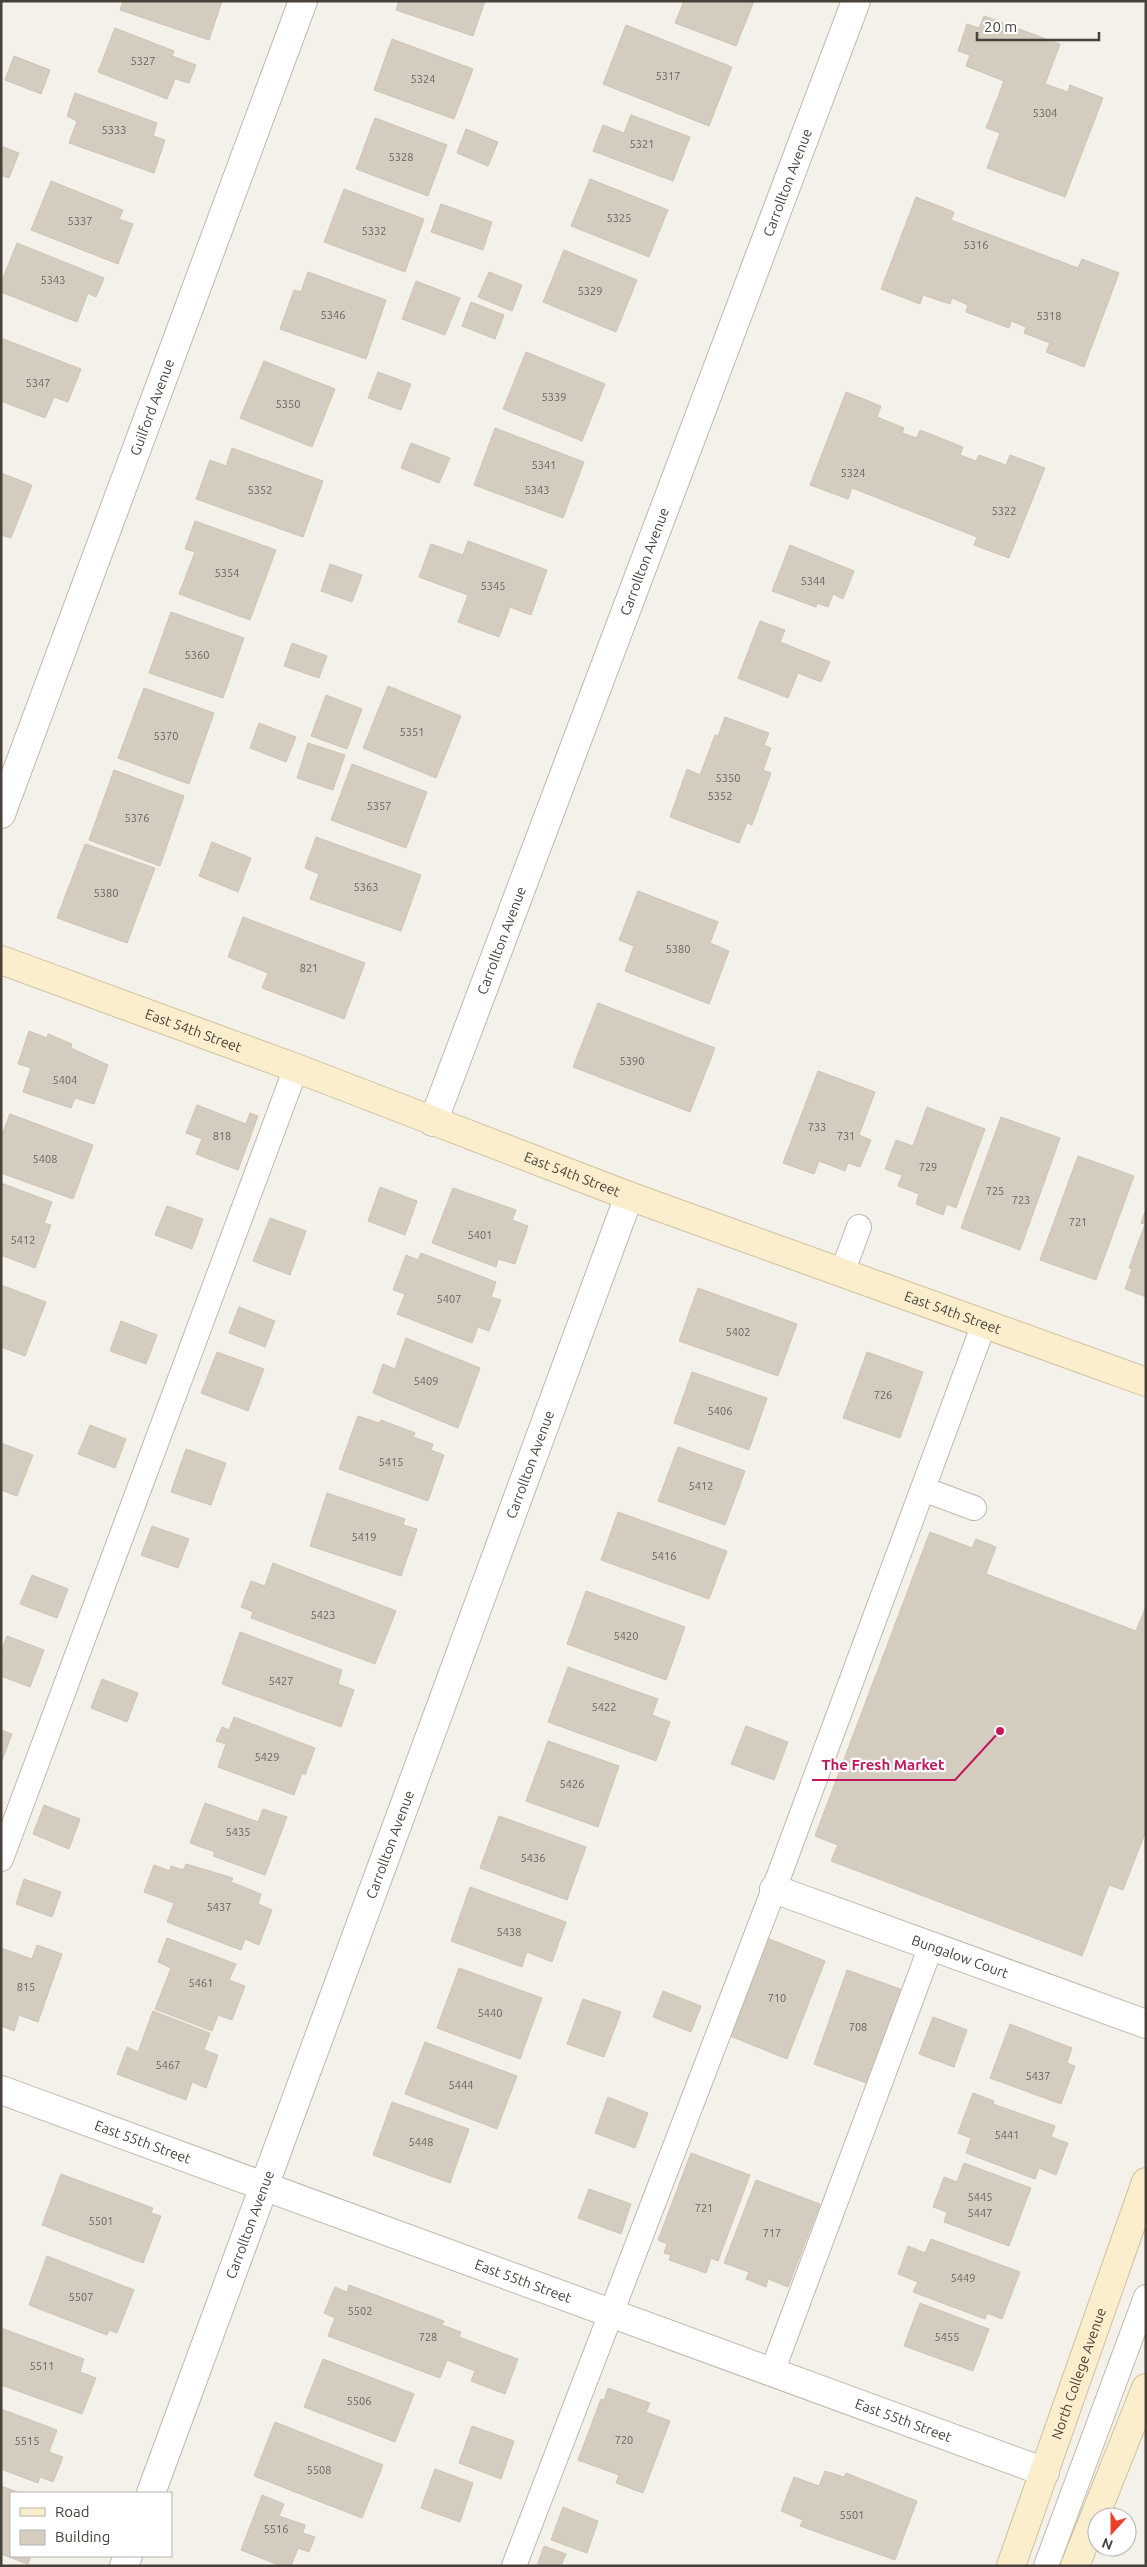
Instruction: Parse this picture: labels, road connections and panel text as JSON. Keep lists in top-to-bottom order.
{
  "streets": {
    "street": [
      "Carrollton Avenue",
      "Guilford Avenue",
      "East 54th Street",
      "Bungalow Court",
      "East 55th Street",
      "North College Avenue"
    ]
  },
  "crossings": [
    ["Carrollton Avenue", "East 54th Street"],
    ["Carrollton Avenue", "East 55th Street"],
    ["East 55th Street", "North College Avenue"]
  ],
  "places": ["The Fresh Market"],
  "house_numbers": [
    "5327",
    "5317",
    "5324",
    "5304",
    "5333",
    "5321",
    "5328",
    "5325",
    "5337",
    "5332",
    "5316",
    "5343",
    "5329",
    "5346",
    "5318",
    "5347",
    "5339",
    "5350",
    "5341",
    "5324",
    "5352",
    "5343",
    "5322",
    "5354",
    "5344",
    "5345",
    "5360",
    "5351",
    "5370",
    "5350",
    "5352",
    "5357",
    "5376",
    "5363",
    "5380",
    "5380",
    "821",
    "5390",
    "5404",
    "733",
    "818",
    "731",
    "5408",
    "729",
    "725",
    "723",
    "721",
    "5401",
    "5412",
    "5407",
    "5402",
    "5409",
    "726",
    "5406",
    "5415",
    "5412",
    "5419",
    "5416",
    "5423",
    "5420",
    "5427",
    "5422",
    "5429",
    "5426",
    "5435",
    "5436",
    "5437",
    "5438",
    "5461",
    "815",
    "710",
    "5440",
    "708",
    "5467",
    "5437",
    "5444",
    "5441",
    "5448",
    "5445",
    "721",
    "5447",
    "5501",
    "717",
    "5449",
    "5507",
    "5502",
    "728",
    "5455",
    "5511",
    "5506",
    "720",
    "5515",
    "5508",
    "5501",
    "5516"
  ],
  "legend": ["Road", "Building"],
  "scale_bar": "20 m",
  "north": "bottom"
}
